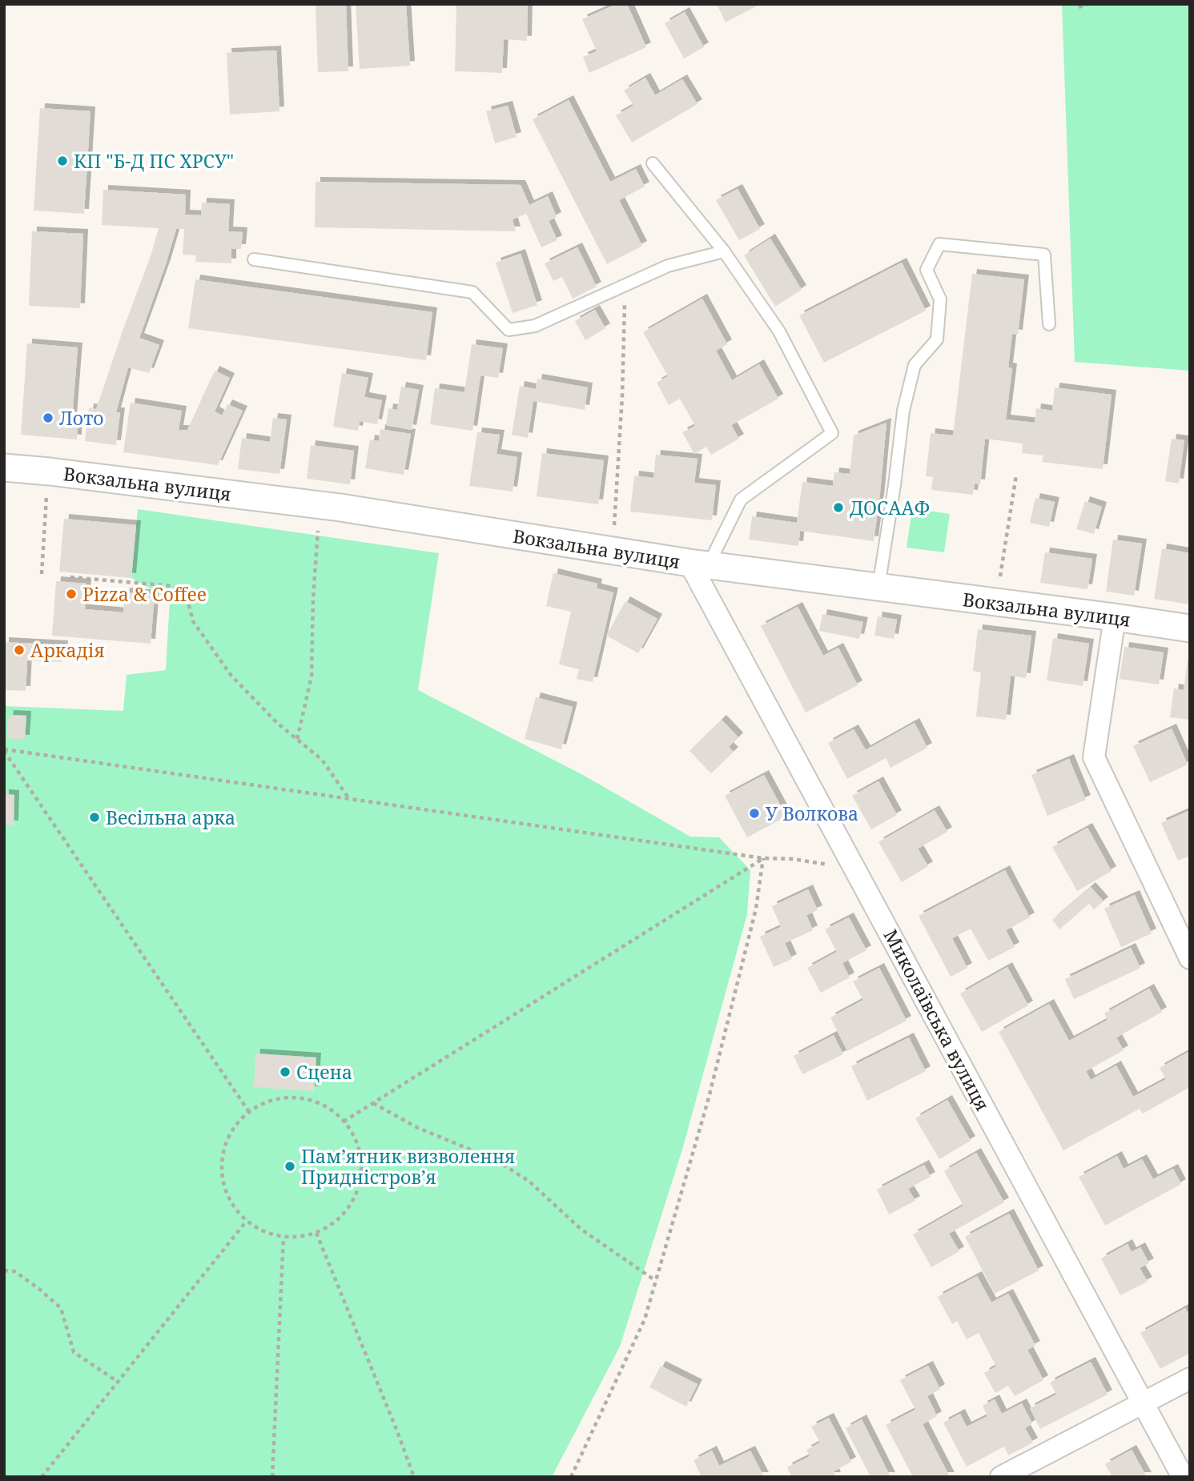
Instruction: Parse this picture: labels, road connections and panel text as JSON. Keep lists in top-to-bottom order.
{
  "streets": {
    "street": ["Вокзальна вулиця", "Миколаївська вулиця"]
  },
  "crossings": [
    ["Вокзальна вулиця", "Миколаївська вулиця"]
  ],
  "places": [
    "КП \"Б-Д ПС ХРСУ\"",
    "Лото",
    "ДОСААФ",
    "Pizza & Coffee",
    "Аркадія",
    "У Волкова",
    "Весільна арка",
    "Сцена",
    "Пам’ятник визволення Придністров’я"
  ]
}
